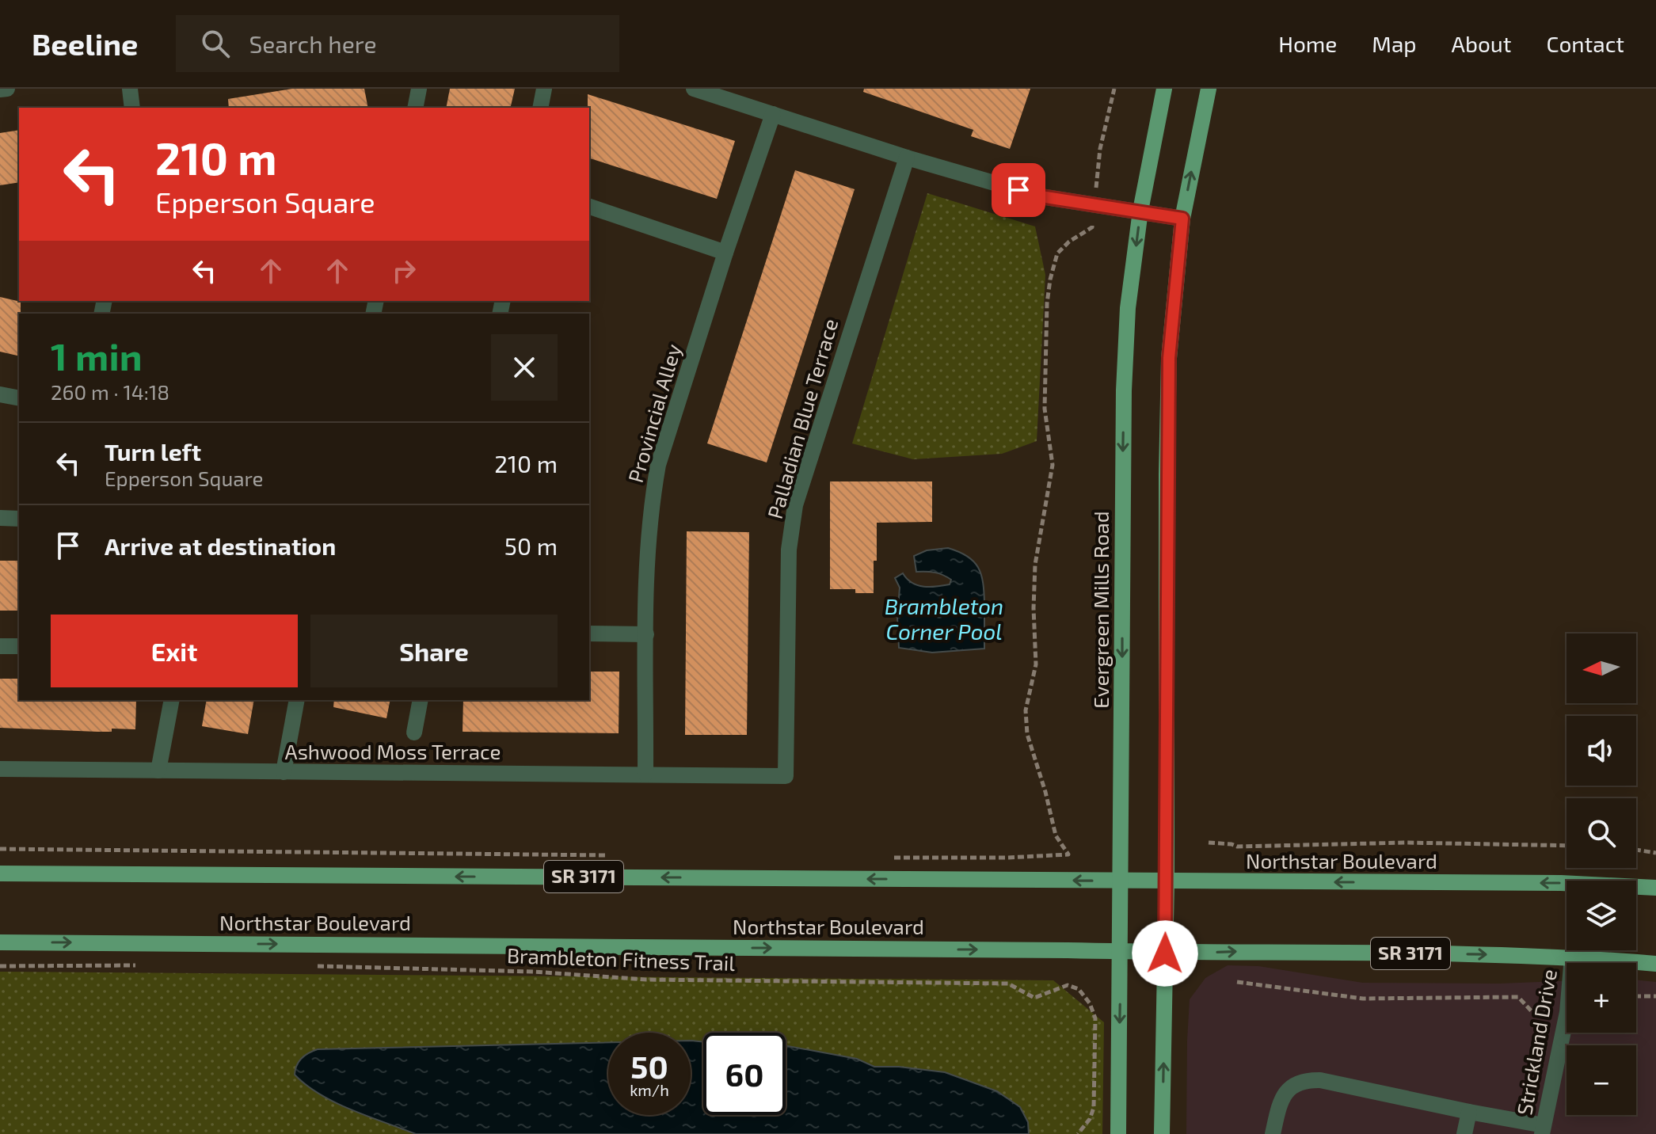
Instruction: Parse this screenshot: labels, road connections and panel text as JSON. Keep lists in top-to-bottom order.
{
  "streets": {
    "main road": ["Evergreen Mills Road", "Northstar Boulevard", "SR 3171"],
    "street": [
      "Provincial Alley",
      "Palladian Blue Terrace",
      "Ashwood Moss Terrace",
      "Strickland Drive"
    ],
    "path": ["Brambleton Fitness Trail"]
  },
  "crossings": [
    ["Provincial Alley", "Ashwood Moss Terrace"],
    ["Palladian Blue Terrace", "Ashwood Moss Terrace"],
    ["Evergreen Mills Road", "Northstar Boulevard"],
    ["Northstar Boulevard", "Strickland Drive"]
  ],
  "water": ["Brambleton Corner Pool"],
  "north": "left",
  "page": {
    "header": "Beeline",
    "search": "Search here",
    "nav": [
      "Home",
      "Map",
      "About",
      "Contact"
    ],
    "turn": ["210 m", "Epperson Square"],
    "heading": ["1 min", "260 m · 14:18"],
    "list": [
      {
        "name": "Turn left",
        "note": "Epperson Square",
        "value": "210 m"
      },
      {
        "name": "Arrive at destination",
        "value": "50 m"
      }
    ],
    "buttons": ["Exit", "Share"],
    "map_buttons": ["+", "−"],
    "speed": "50 km/h",
    "limit": "60"
  }
}
